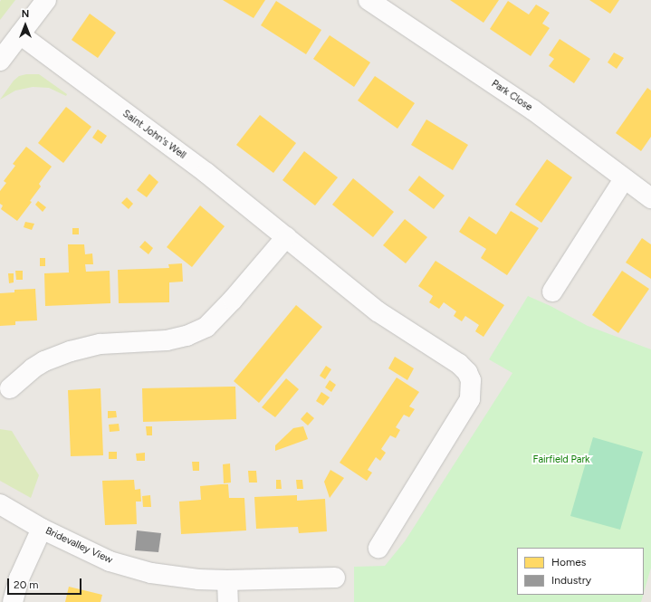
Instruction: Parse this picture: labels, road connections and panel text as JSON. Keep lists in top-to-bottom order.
{
  "streets": {
    "street": ["Park Close", "Saint John's Well", "Bridevalley View"]
  },
  "parks": ["Fairfield Park"],
  "legend": ["Homes", "Industry"],
  "scale_bar": "20 m",
  "north": "top"
}
